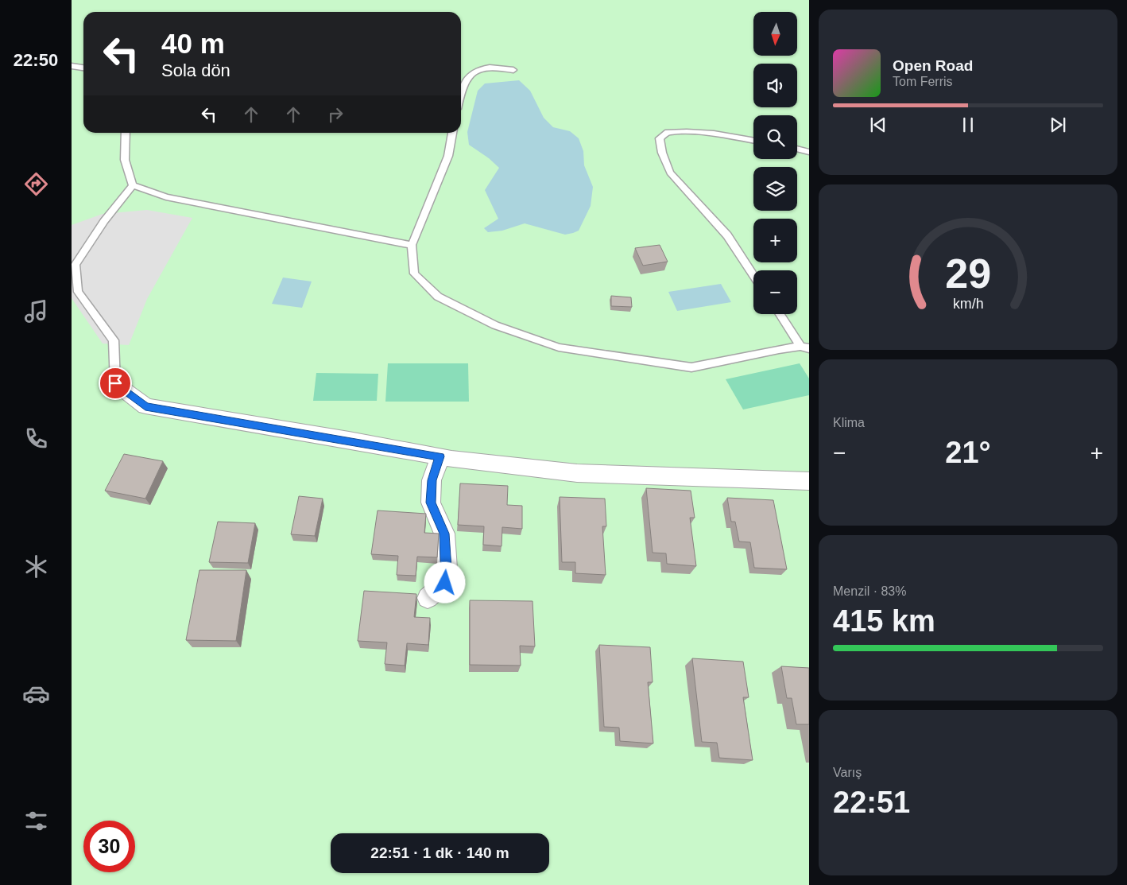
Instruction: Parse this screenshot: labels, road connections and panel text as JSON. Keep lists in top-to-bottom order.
{
  "north": "bottom",
  "page": {
    "tabs": "22:50",
    "map_buttons": ["+", "−"],
    "turn": ["40 m", "Sola dön"],
    "song": ["Open Road", "Tom Ferris"],
    "tile": [
      "Klima",
      ["Menzil · 83%", "415 km"],
      ["Varış", "22:51"]
    ],
    "heat": ["−", "21°", "+"],
    "limit": "30",
    "trip": "22:51 · 1 dk · 140 m",
    "gauge": ["29", "km/h"]
  }
}
